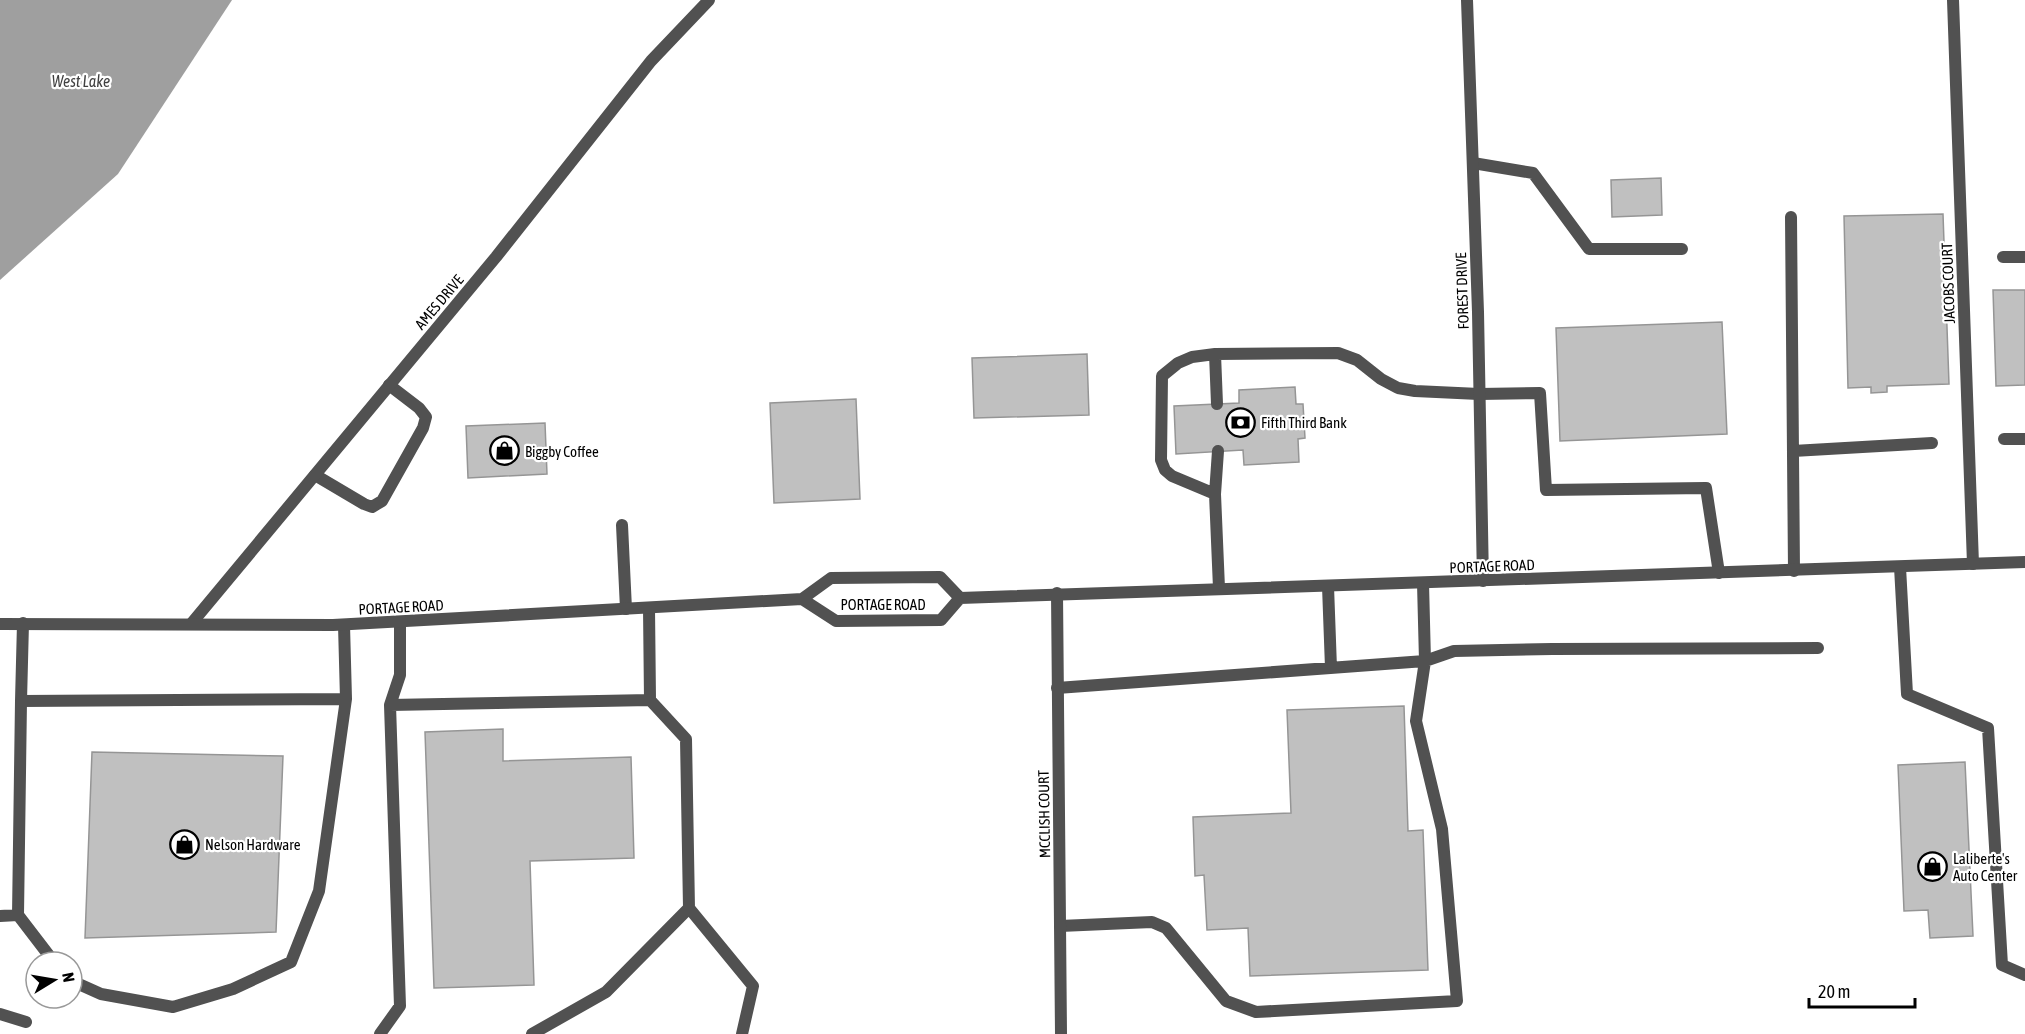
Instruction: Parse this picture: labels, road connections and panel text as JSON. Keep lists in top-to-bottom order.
{
  "streets": {
    "street": [
      "JACOBS COURT",
      "FOREST DRIVE",
      "AMES DRIVE",
      "PORTAGE ROAD",
      "MCCLISH COURT"
    ]
  },
  "crossings": [
    ["JACOBS COURT", "PORTAGE ROAD"],
    ["FOREST DRIVE", "PORTAGE ROAD"],
    ["AMES DRIVE", "PORTAGE ROAD"],
    ["PORTAGE ROAD", "MCCLISH COURT"]
  ],
  "water": ["West Lake"],
  "places": {
    "bank": ["Fifth Third Bank"],
    "shop": ["Biggby Coffee", "Nelson Hardware", "Laliberte's Auto Center"]
  },
  "scale_bar": "20 m",
  "north": "right"
}
